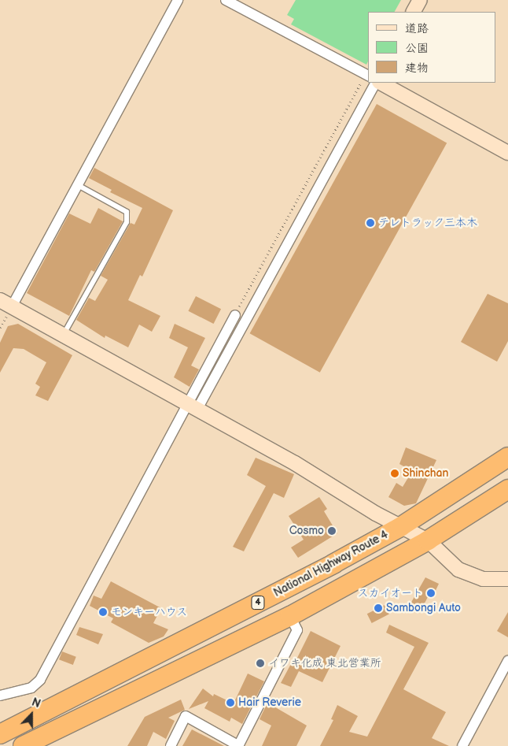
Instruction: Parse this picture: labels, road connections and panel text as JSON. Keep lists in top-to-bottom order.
{
  "streets": {
    "highway": ["National Highway Route 4", "4"]
  },
  "places": [
    "テレトラック三本木",
    "Shinchan",
    "Cosmo",
    "スカイオート",
    "Sambongi Auto",
    "モンキーハウス",
    "イワキ化成 東北営業所",
    "Hair Reverie"
  ],
  "legend": ["道路", "公園", "建物"],
  "north": "top"
}
